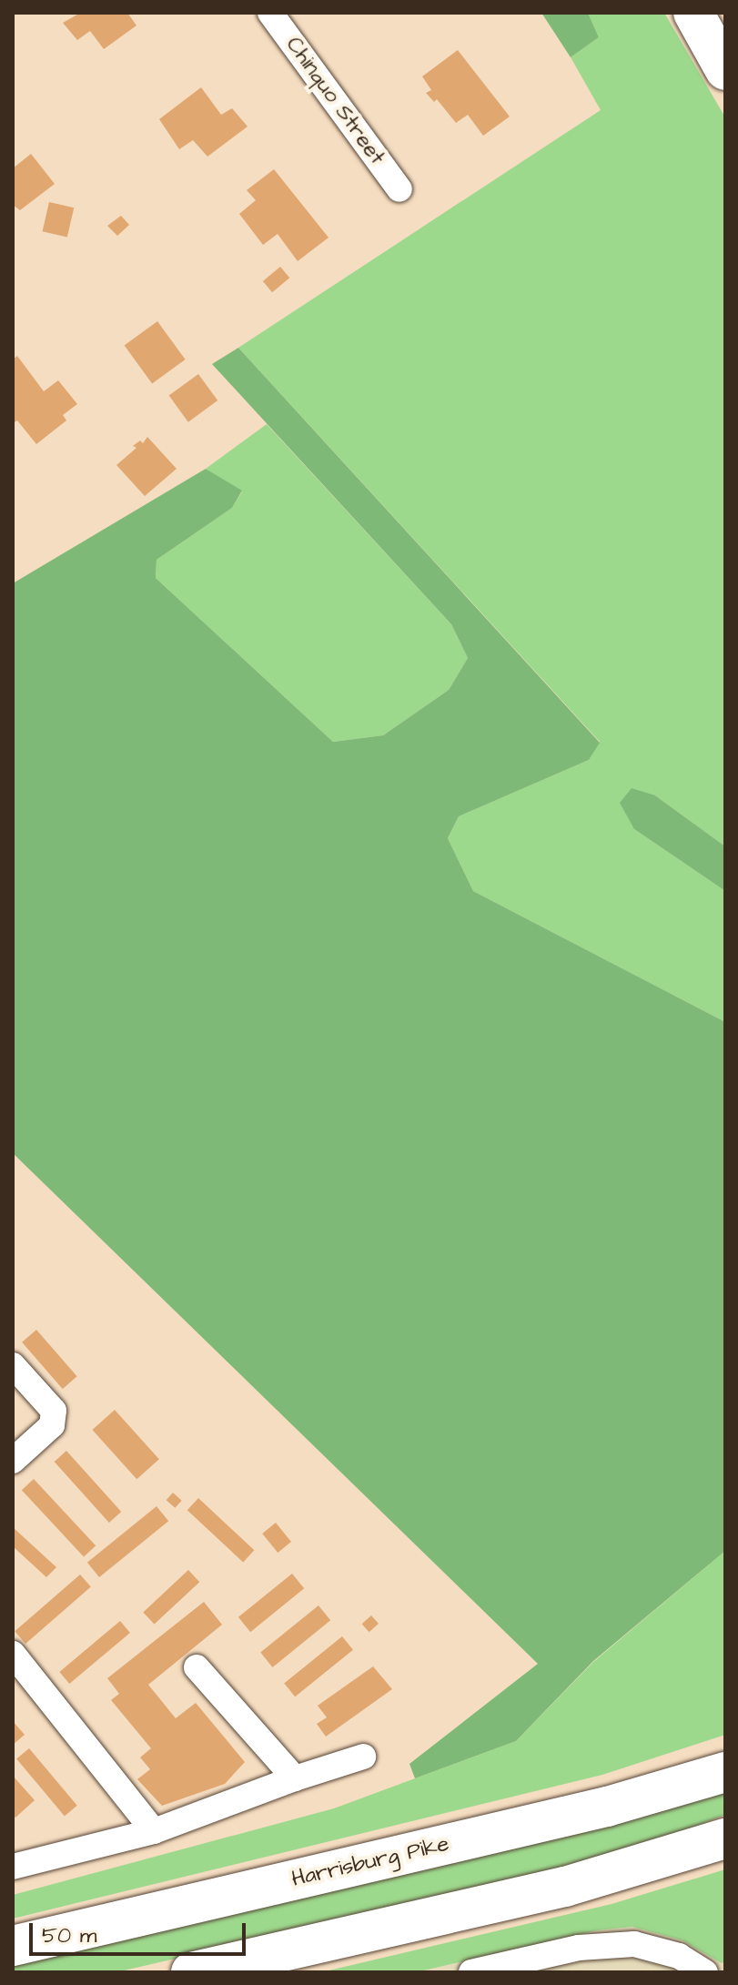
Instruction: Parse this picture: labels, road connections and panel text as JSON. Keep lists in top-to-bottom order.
{
  "streets": {
    "main road": ["Harrisburg Pike"],
    "street": ["Chinquo Street"]
  },
  "scale_bar": "50 m"
}
